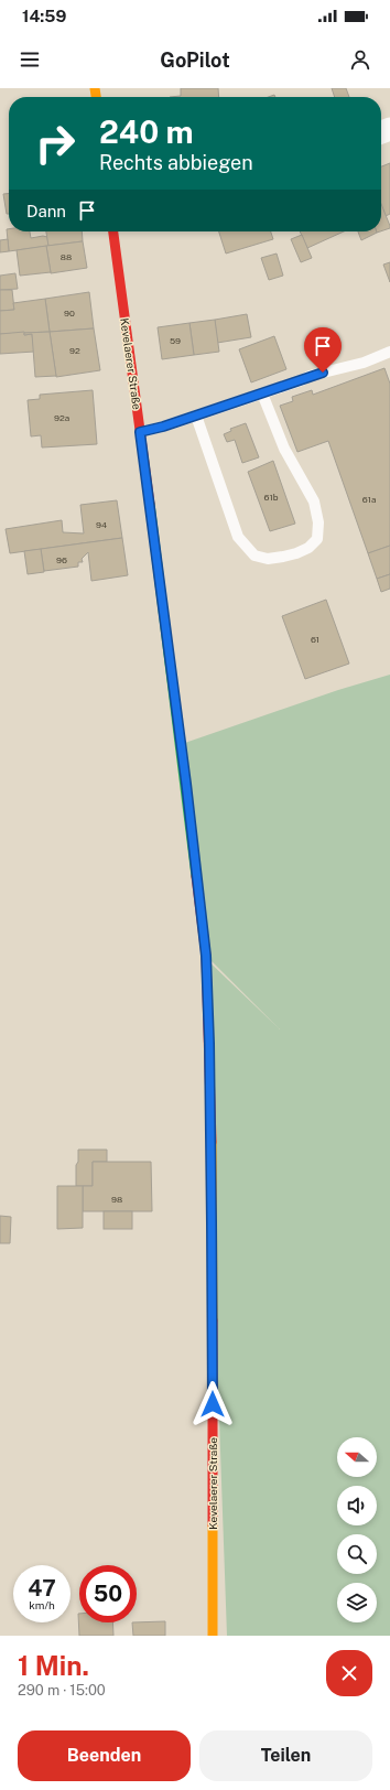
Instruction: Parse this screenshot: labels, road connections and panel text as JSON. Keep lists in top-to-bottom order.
{
  "streets": {
    "main road": ["Kevelaerer Straße"]
  },
  "house_numbers": [
    "88",
    "90",
    "59",
    "92",
    "92a",
    "61b",
    "61a",
    "94",
    "96",
    "61",
    "98"
  ],
  "north": "left",
  "page": {
    "status": "14:59",
    "header": "GoPilot",
    "turn": ["240 m", "Rechts abbiegen"],
    "then": "Dann",
    "speed": "47 km/h",
    "limit": "50",
    "heading": ["1 Min.", "290 m · 15:00"],
    "buttons": ["Beenden", "Teilen"]
  }
}
